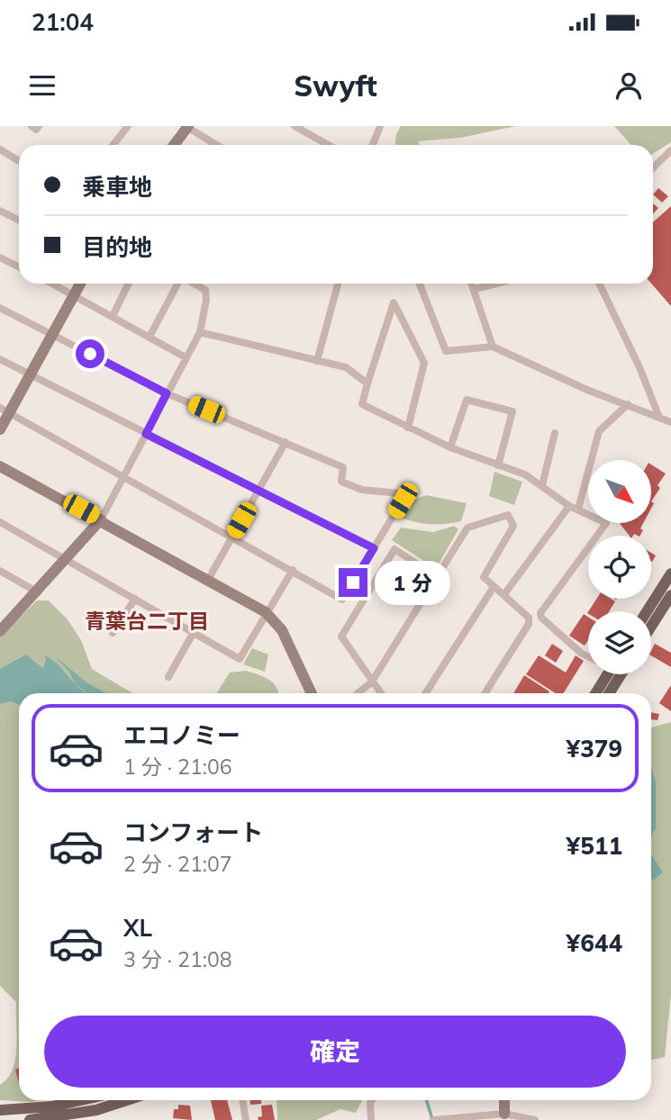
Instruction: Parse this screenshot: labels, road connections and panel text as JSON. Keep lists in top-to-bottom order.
{
  "districts": ["青葉台二丁目"],
  "north": "bottom right",
  "page": {
    "status": "21:04",
    "header": "Swyft",
    "banner": ["乗車地", "目的地"],
    "bubble": "1 分",
    "list": [
      {
        "name": "エコノミー",
        "note": "1 分 · 21:06",
        "value": "¥379"
      },
      {
        "name": "コンフォート",
        "note": "2 分 · 21:07",
        "value": "¥511"
      },
      {
        "name": "XL",
        "note": "3 分 · 21:08",
        "value": "¥644"
      }
    ],
    "buttons": "確定"
  }
}
